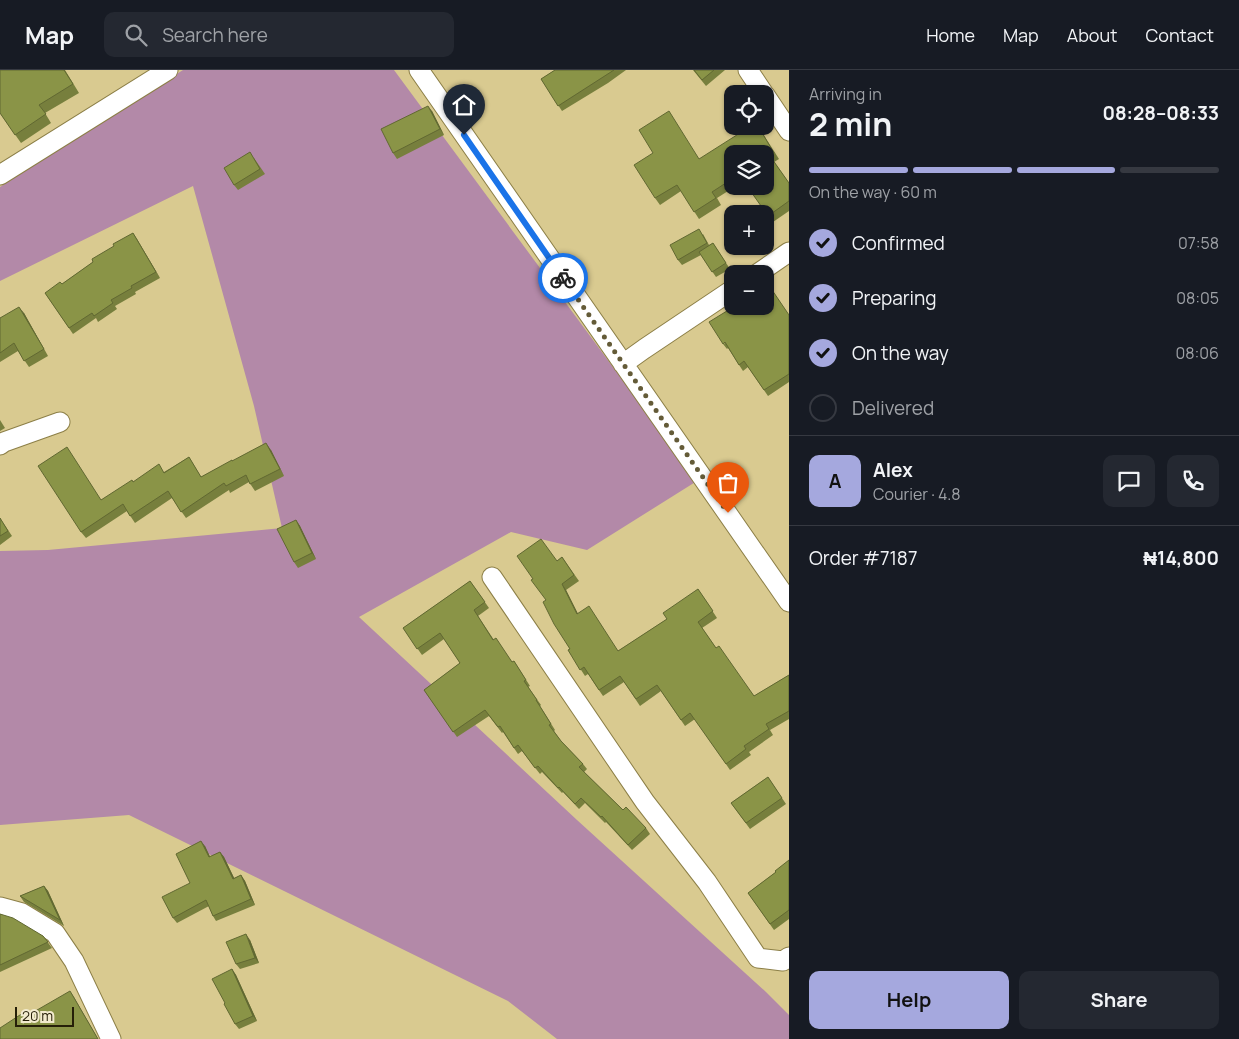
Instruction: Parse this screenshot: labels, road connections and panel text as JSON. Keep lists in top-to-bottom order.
{
  "scale_bar": "20 m",
  "page": {
    "header": "Map",
    "search": "Search here",
    "nav": [
      "Home",
      "Map",
      "About",
      "Contact"
    ],
    "heading": ["2 min", "Arriving in", "08:28–08:33"],
    "panel": [
      "Alex",
      "Courier · 4.8",
      "Order #7187",
      "₦14,800"
    ],
    "map_buttons": ["+", "−"],
    "bar": "On the way · 60 m",
    "list": [
      ["Confirmed", "07:58"],
      ["Preparing", "08:05"],
      ["On the way", "08:06"],
      "Delivered"
    ],
    "round": "A",
    "buttons": ["Help", "Share"],
    "scale": "20 m"
  }
}
